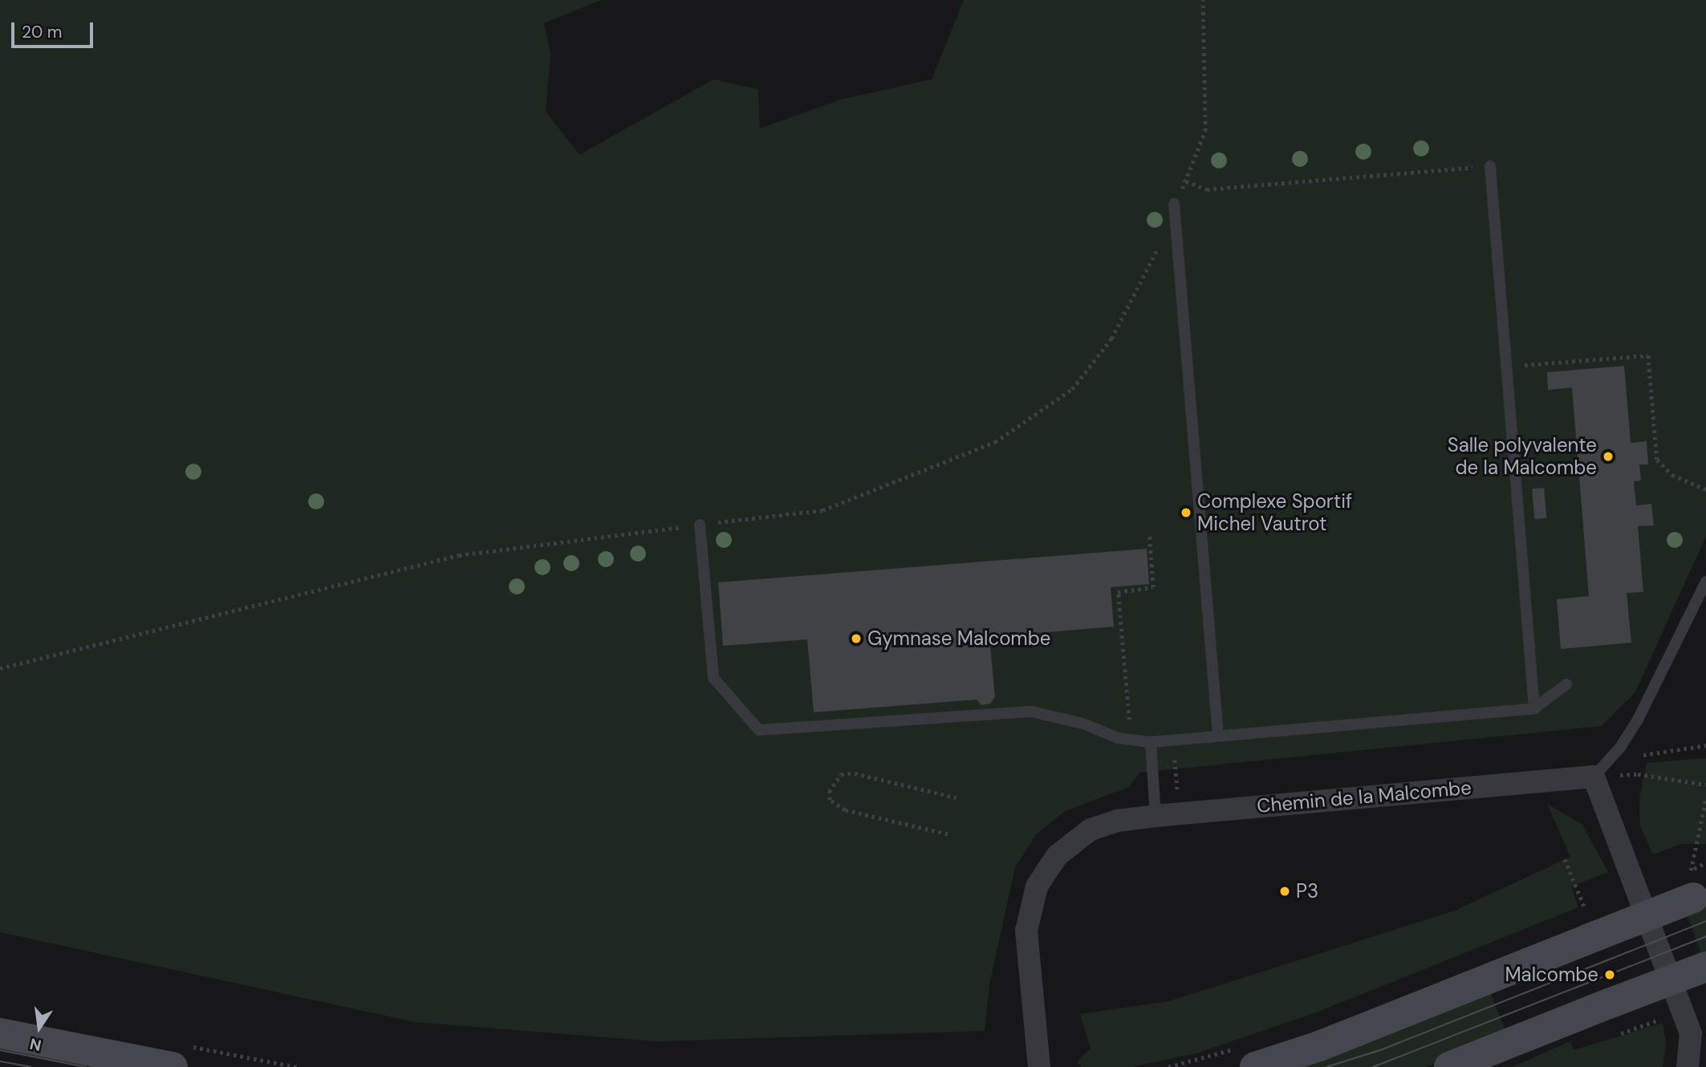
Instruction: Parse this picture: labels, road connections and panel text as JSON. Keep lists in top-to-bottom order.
{
  "streets": {
    "street": ["Chemin de la Malcombe"]
  },
  "places": [
    "Salle polyvalente de la Malcombe",
    "Complexe Sportif Michel Vautrot",
    "Gymnase Malcombe",
    "P3",
    "Malcombe"
  ],
  "scale_bar": "20 m",
  "north": "bottom"
}
